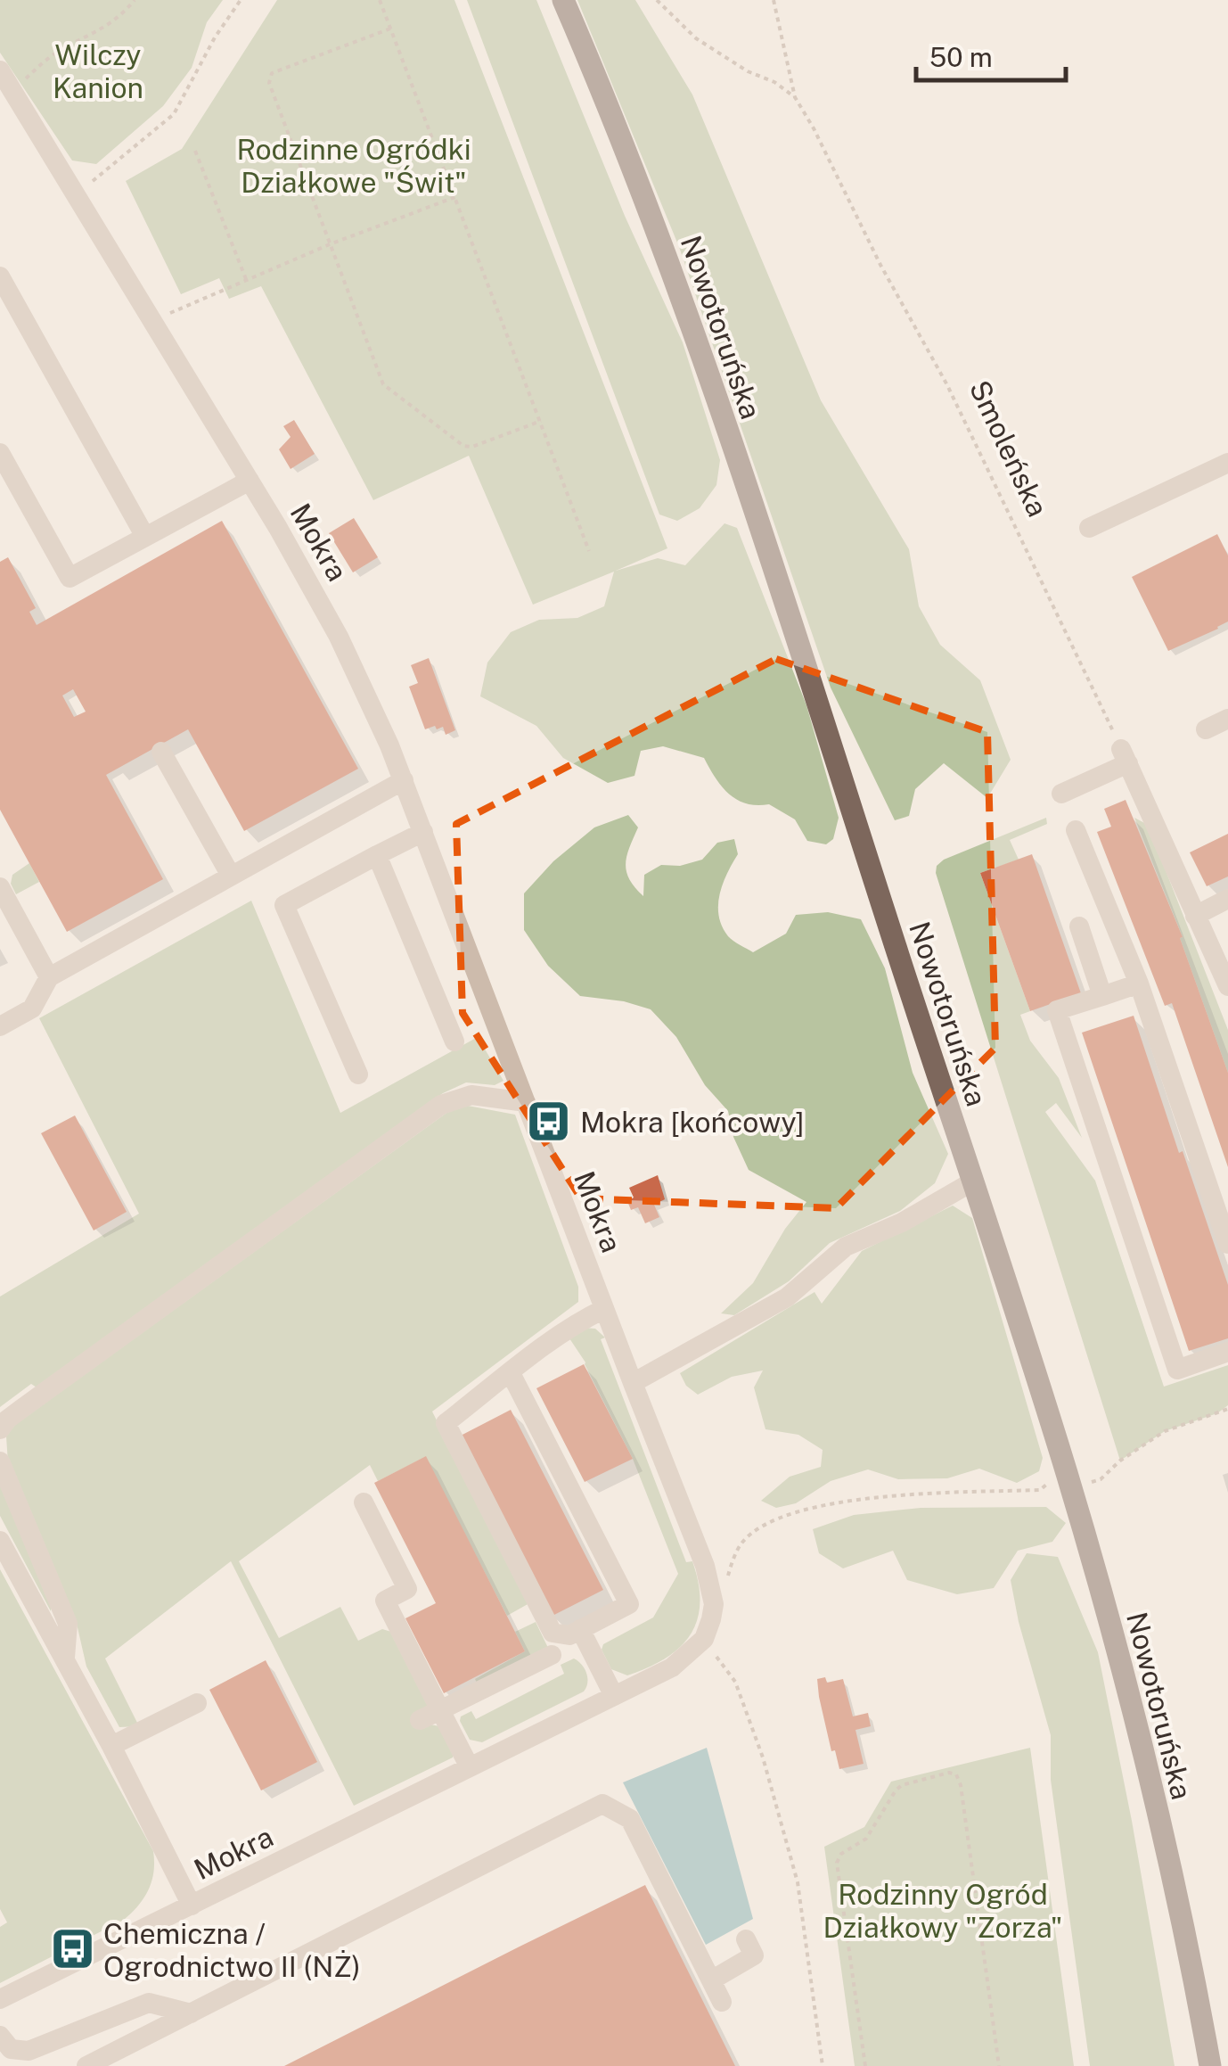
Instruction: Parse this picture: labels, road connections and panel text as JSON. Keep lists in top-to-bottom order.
{
  "streets": {
    "main road": ["Nowotoruńska"],
    "street": ["Mokra"],
    "path": ["Smoleńska"]
  },
  "parks": ["Wilczy Kanion", "Rodzinne Ogródki Działkowe \"Świt\"", "Rodzinny Ogród Działkowy \"Zorza\""],
  "places": {
    "bus stop": ["Mokra [końcowy]", "Chemiczna / Ogrodnictwo II (NŻ)"]
  },
  "scale_bar": "50 m"
}
